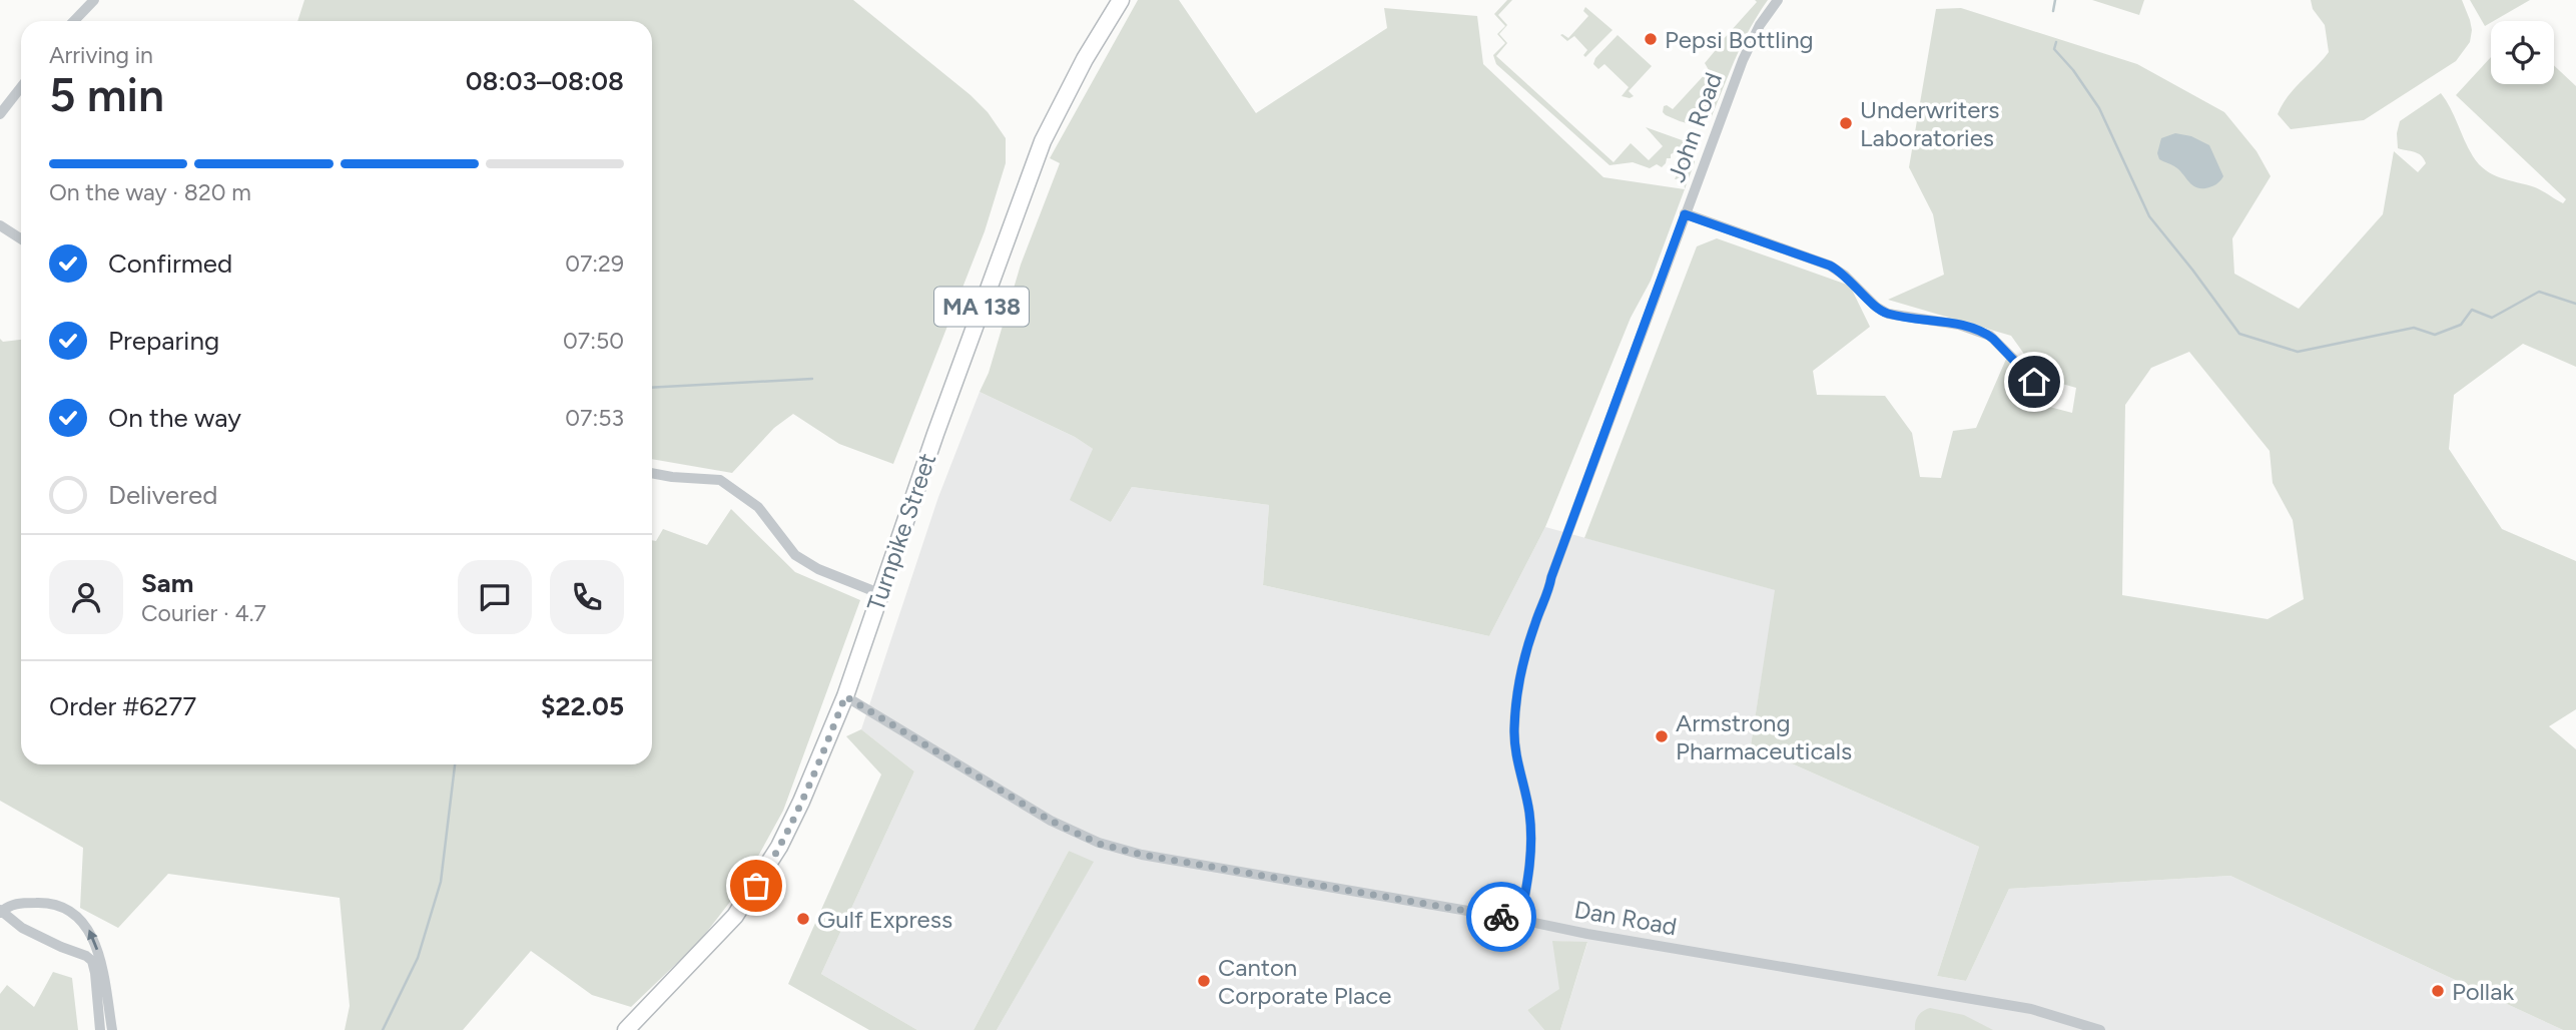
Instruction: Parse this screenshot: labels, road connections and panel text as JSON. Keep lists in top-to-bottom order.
{
  "streets": {
    "main road": ["MA 138", "Turnpike Street"],
    "street": ["John Road", "Dan Road"]
  },
  "crossings": [
    ["John Road", "Dan Road"],
    ["Turnpike Street", "Dan Road"]
  ],
  "places": [
    "Pepsi Bottling",
    "Underwriters Laboratories",
    "Armstrong Pharmaceuticals",
    "Gulf Express",
    "Canton Corporate Place",
    "Pollak"
  ],
  "page": {
    "heading": ["5 min", "Arriving in", "08:03–08:08"],
    "panel": [
      "Sam",
      "Courier · 4.7",
      "Order #6277",
      "$22.05"
    ],
    "bar": "On the way · 820 m",
    "list": [
      ["Confirmed", "07:29"],
      ["Preparing", "07:50"],
      ["On the way", "07:53"],
      "Delivered"
    ]
  }
}
